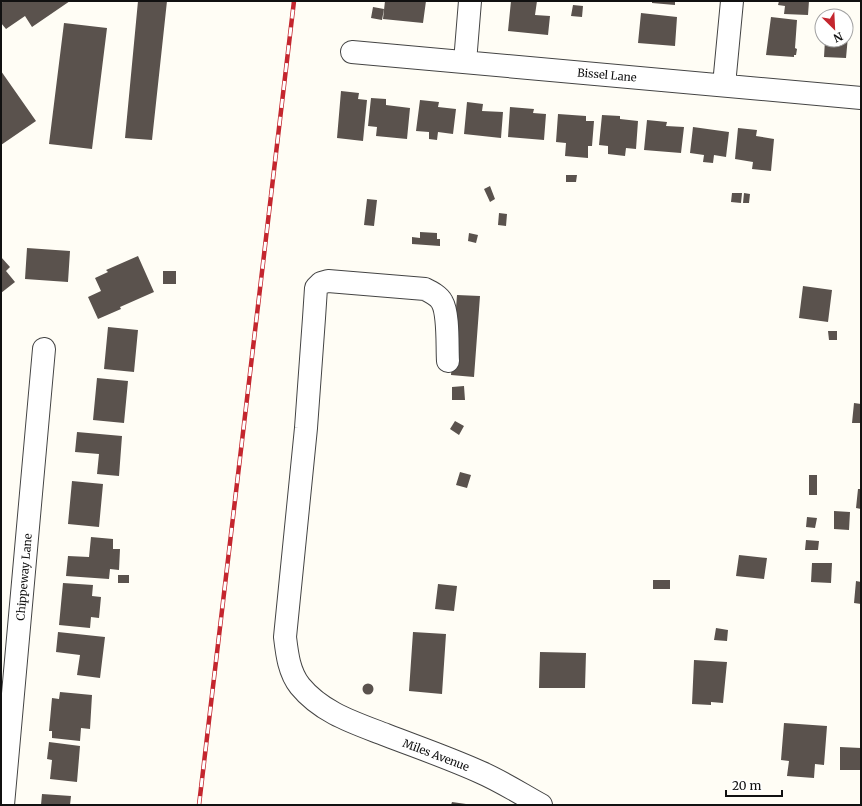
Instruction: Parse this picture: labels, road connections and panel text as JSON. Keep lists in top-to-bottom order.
{
  "streets": {
    "street": ["Bissel Lane", "Chippeway Lane", "Miles Avenue"]
  },
  "scale_bar": "20 m",
  "north": "bottom right"
}
